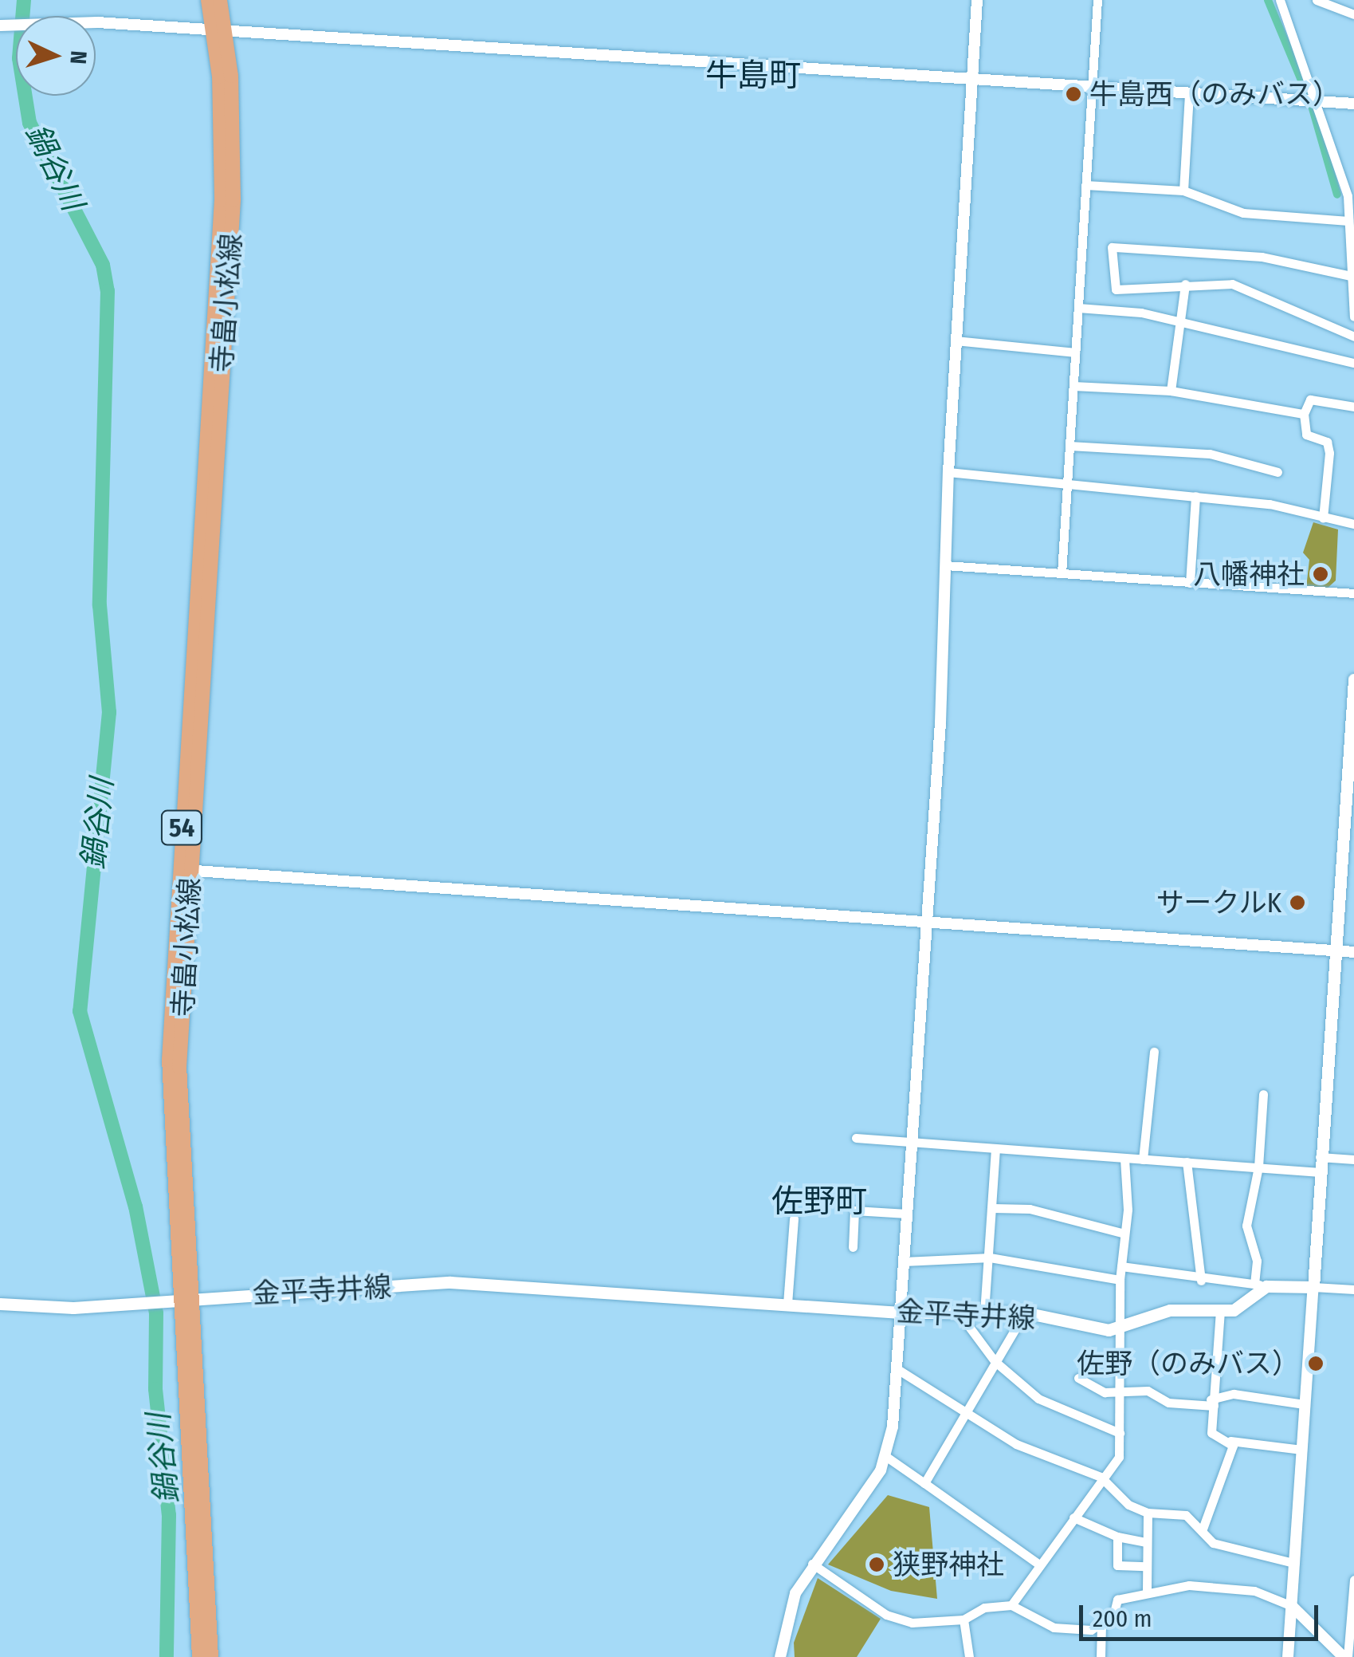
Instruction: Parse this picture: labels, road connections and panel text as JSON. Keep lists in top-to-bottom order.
{
  "streets": {
    "main road": ["寺畠小松線", "54", "金平寺井線"]
  },
  "crossings": [
    ["寺畠小松線", "金平寺井線"]
  ],
  "districts": ["牛島町", "佐野町"],
  "water": ["鍋谷川"],
  "places": [
    "牛島西（のみバス）",
    "八幡神社",
    "サークルK",
    "佐野（のみバス）",
    "狭野神社"
  ],
  "scale_bar": "200 m",
  "north": "right"
}
